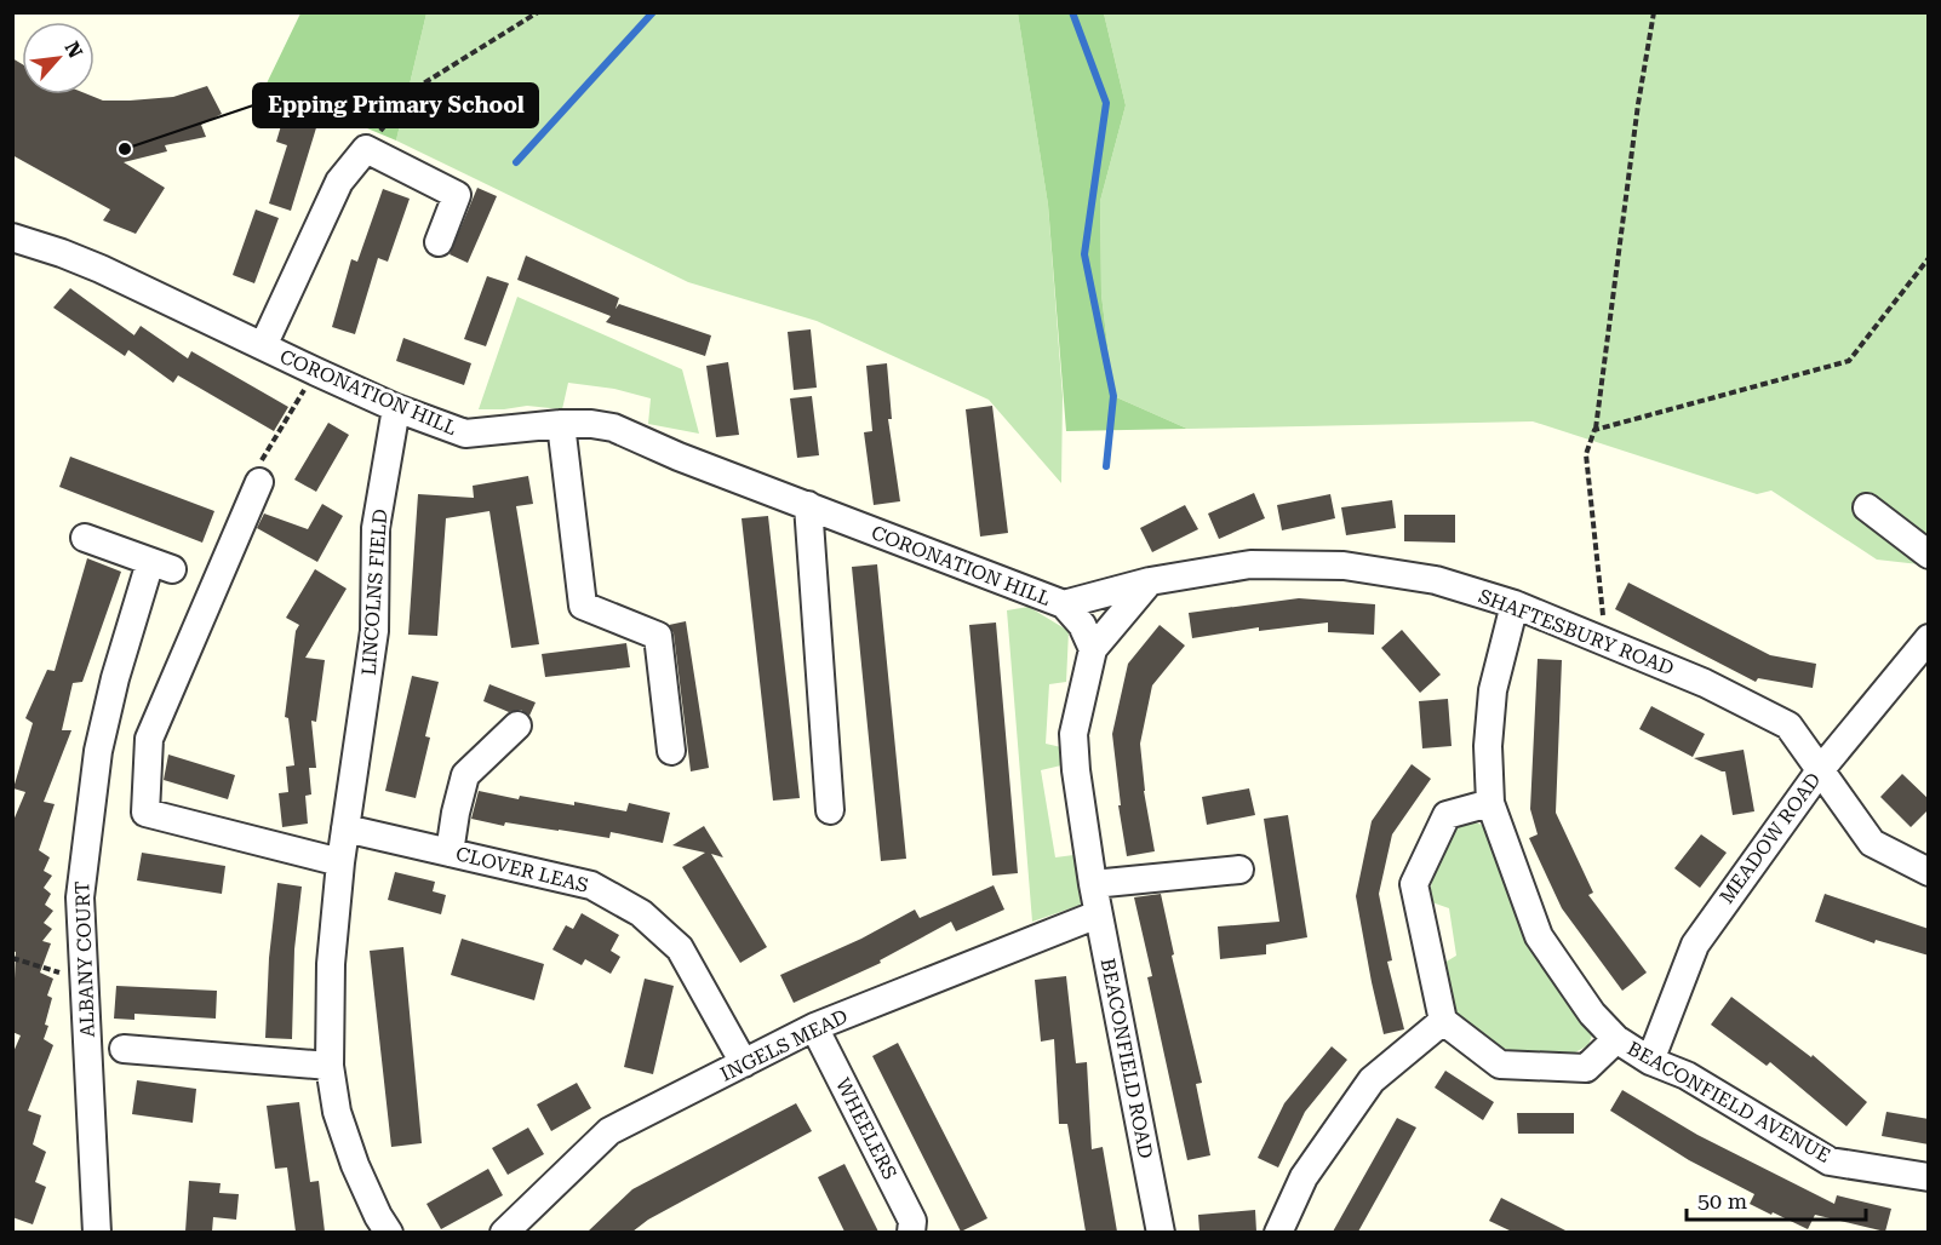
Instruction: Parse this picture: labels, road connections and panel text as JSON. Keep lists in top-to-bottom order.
{
  "streets": {
    "street": [
      "CORONATION HILL",
      "LINCOLNS FIELD",
      "SHAFTESBURY ROAD",
      "MEADOW ROAD",
      "CLOVER LEAS",
      "ALBANY COURT",
      "INGELS MEAD",
      "BEACONFIELD ROAD",
      "BEACONFIELD AVENUE",
      "WHEELERS"
    ]
  },
  "crossings": [
    ["CORONATION HILL", "LINCOLNS FIELD"],
    ["CORONATION HILL", "SHAFTESBURY ROAD"],
    ["CORONATION HILL", "BEACONFIELD ROAD"],
    ["LINCOLNS FIELD", "CLOVER LEAS"],
    ["SHAFTESBURY ROAD", "MEADOW ROAD"],
    ["SHAFTESBURY ROAD", "BEACONFIELD AVENUE"],
    ["MEADOW ROAD", "BEACONFIELD AVENUE"],
    ["CLOVER LEAS", "INGELS MEAD"],
    ["INGELS MEAD", "BEACONFIELD ROAD"],
    ["INGELS MEAD", "WHEELERS"]
  ],
  "places": ["Epping Primary School"],
  "scale_bar": "50 m",
  "north": "top right"
}
